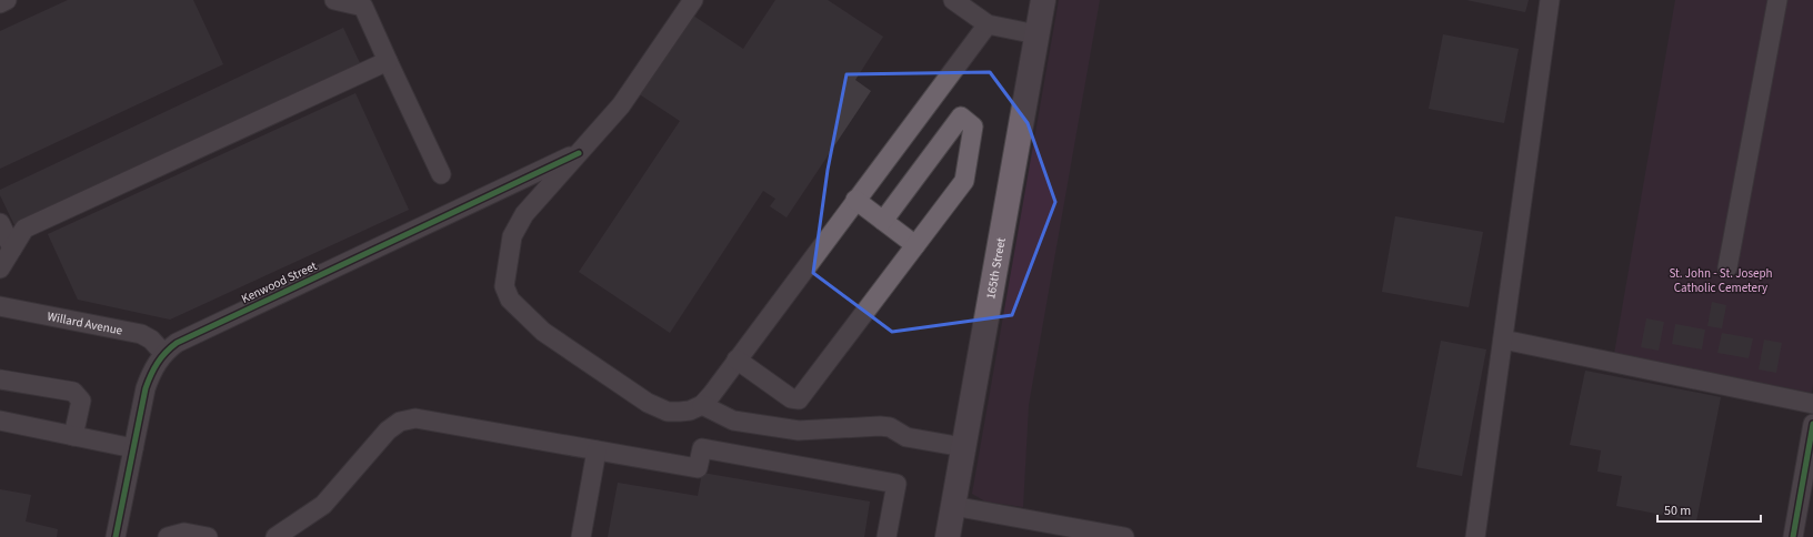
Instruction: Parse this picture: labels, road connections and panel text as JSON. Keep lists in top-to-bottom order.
{
  "streets": {
    "main road": ["165th Street"],
    "street": ["Kenwood Street", "Willard Avenue"]
  },
  "crossings": [
    ["Kenwood Street", "Willard Avenue"]
  ],
  "parks": ["St. John - St. Joseph Catholic Cemetery"],
  "scale_bar": "50 m"
}
